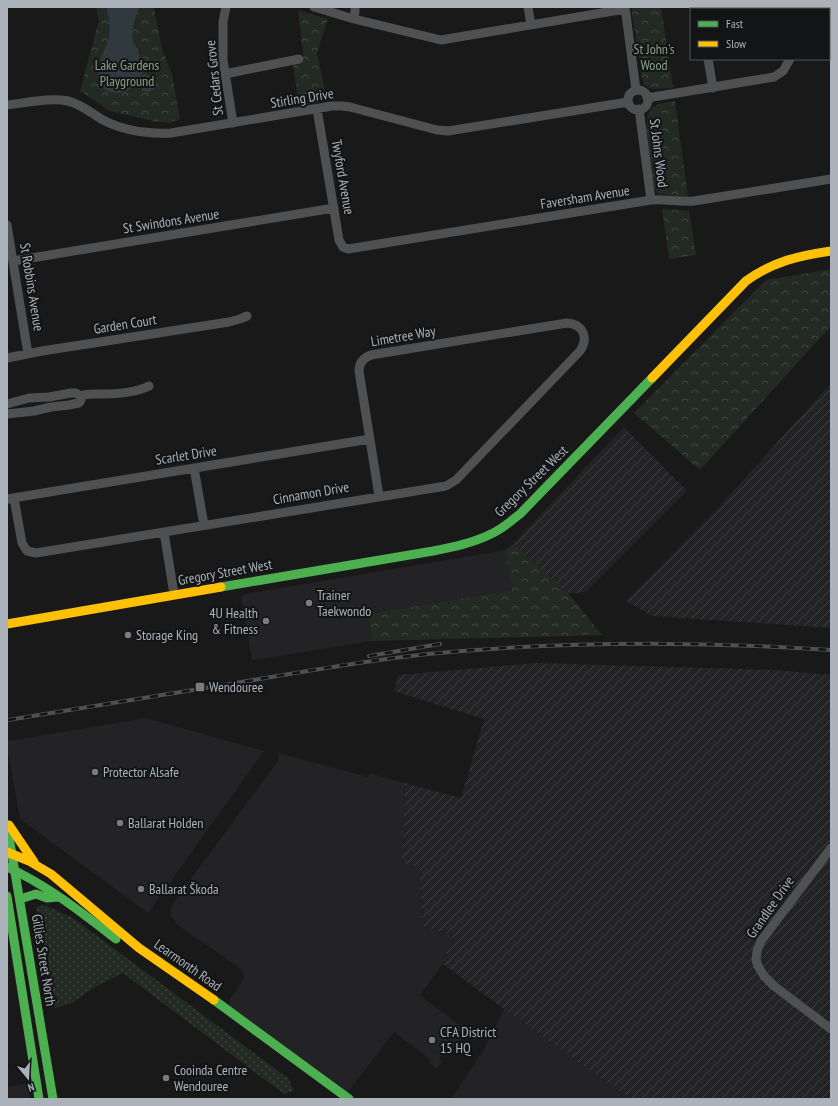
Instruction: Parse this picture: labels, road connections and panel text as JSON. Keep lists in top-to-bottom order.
{
  "streets": {
    "main road": ["Gregory Street West", "Gillies Street North", "Learmonth Road"],
    "street": [
      "St Cedars Grove",
      "Stirling Drive",
      "St Johns Wood",
      "Twyford Avenue",
      "Faversham Avenue",
      "St Swindons Avenue",
      "St Robbins Avenue",
      "Garden Court",
      "Limetree Way",
      "Scarlet Drive",
      "Cinnamon Drive",
      "Grandlee Drive"
    ]
  },
  "crossings": [
    ["St Cedars Grove", "Stirling Drive"],
    ["Stirling Drive", "St Johns Wood"],
    ["Stirling Drive", "Twyford Avenue"],
    ["St Johns Wood", "Faversham Avenue"],
    ["Twyford Avenue", "Faversham Avenue"],
    ["Twyford Avenue", "St Swindons Avenue"],
    ["St Swindons Avenue", "St Robbins Avenue"],
    ["St Robbins Avenue", "Garden Court"],
    ["Limetree Way", "Scarlet Drive"],
    ["Limetree Way", "Cinnamon Drive"],
    ["Scarlet Drive", "Cinnamon Drive"],
    ["Gillies Street North", "Learmonth Road"]
  ],
  "parks": ["St John's Wood", "Lake Gardens Playground"],
  "places": {
    "other": [
      "Trainer Taekwondo",
      "4U Health & Fitness",
      "Storage King",
      "Protector Alsafe",
      "Ballarat Holden",
      "Ballarat Škoda",
      "CFA District 15 HQ",
      "Cooinda Centre Wendouree"
    ],
    "transit": ["Wendouree"]
  },
  "legend": ["Fast", "Slow"],
  "north": "bottom"
}
